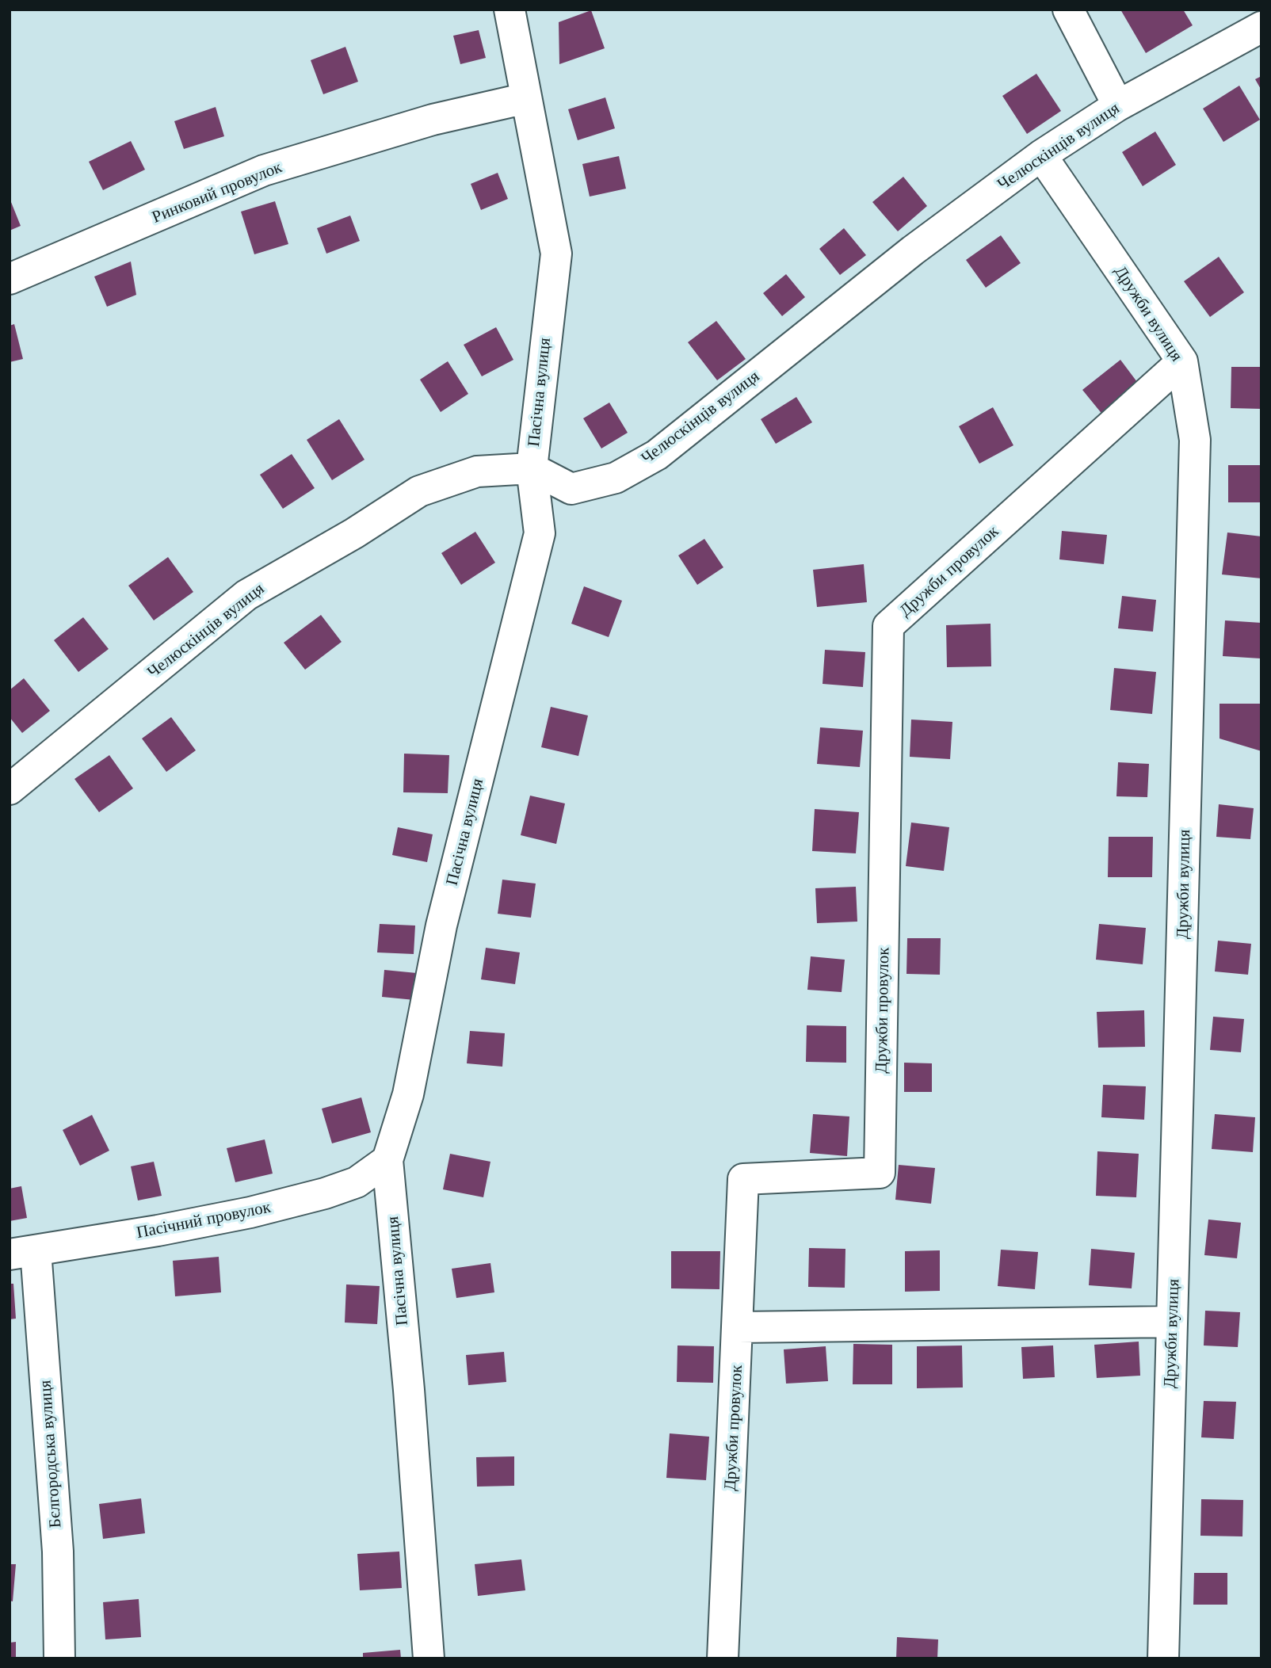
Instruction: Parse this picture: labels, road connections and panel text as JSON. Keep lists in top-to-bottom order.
{
  "streets": {
    "street": [
      "Челюскінців вулиця",
      "Ринковий провулок",
      "Дружби вулиця",
      "Пасічна вулиця",
      "Дружби провулок",
      "Пасічний провулок",
      "Бєлгородська вулиця"
    ]
  },
  "crossings": [
    ["Челюскінців вулиця", "Дружби вулиця"],
    ["Челюскінців вулиця", "Пасічна вулиця"],
    ["Ринковий провулок", "Пасічна вулиця"],
    ["Дружби вулиця", "Дружби провулок"],
    ["Пасічна вулиця", "Пасічний провулок"],
    ["Пасічний провулок", "Бєлгородська вулиця"]
  ]
}
